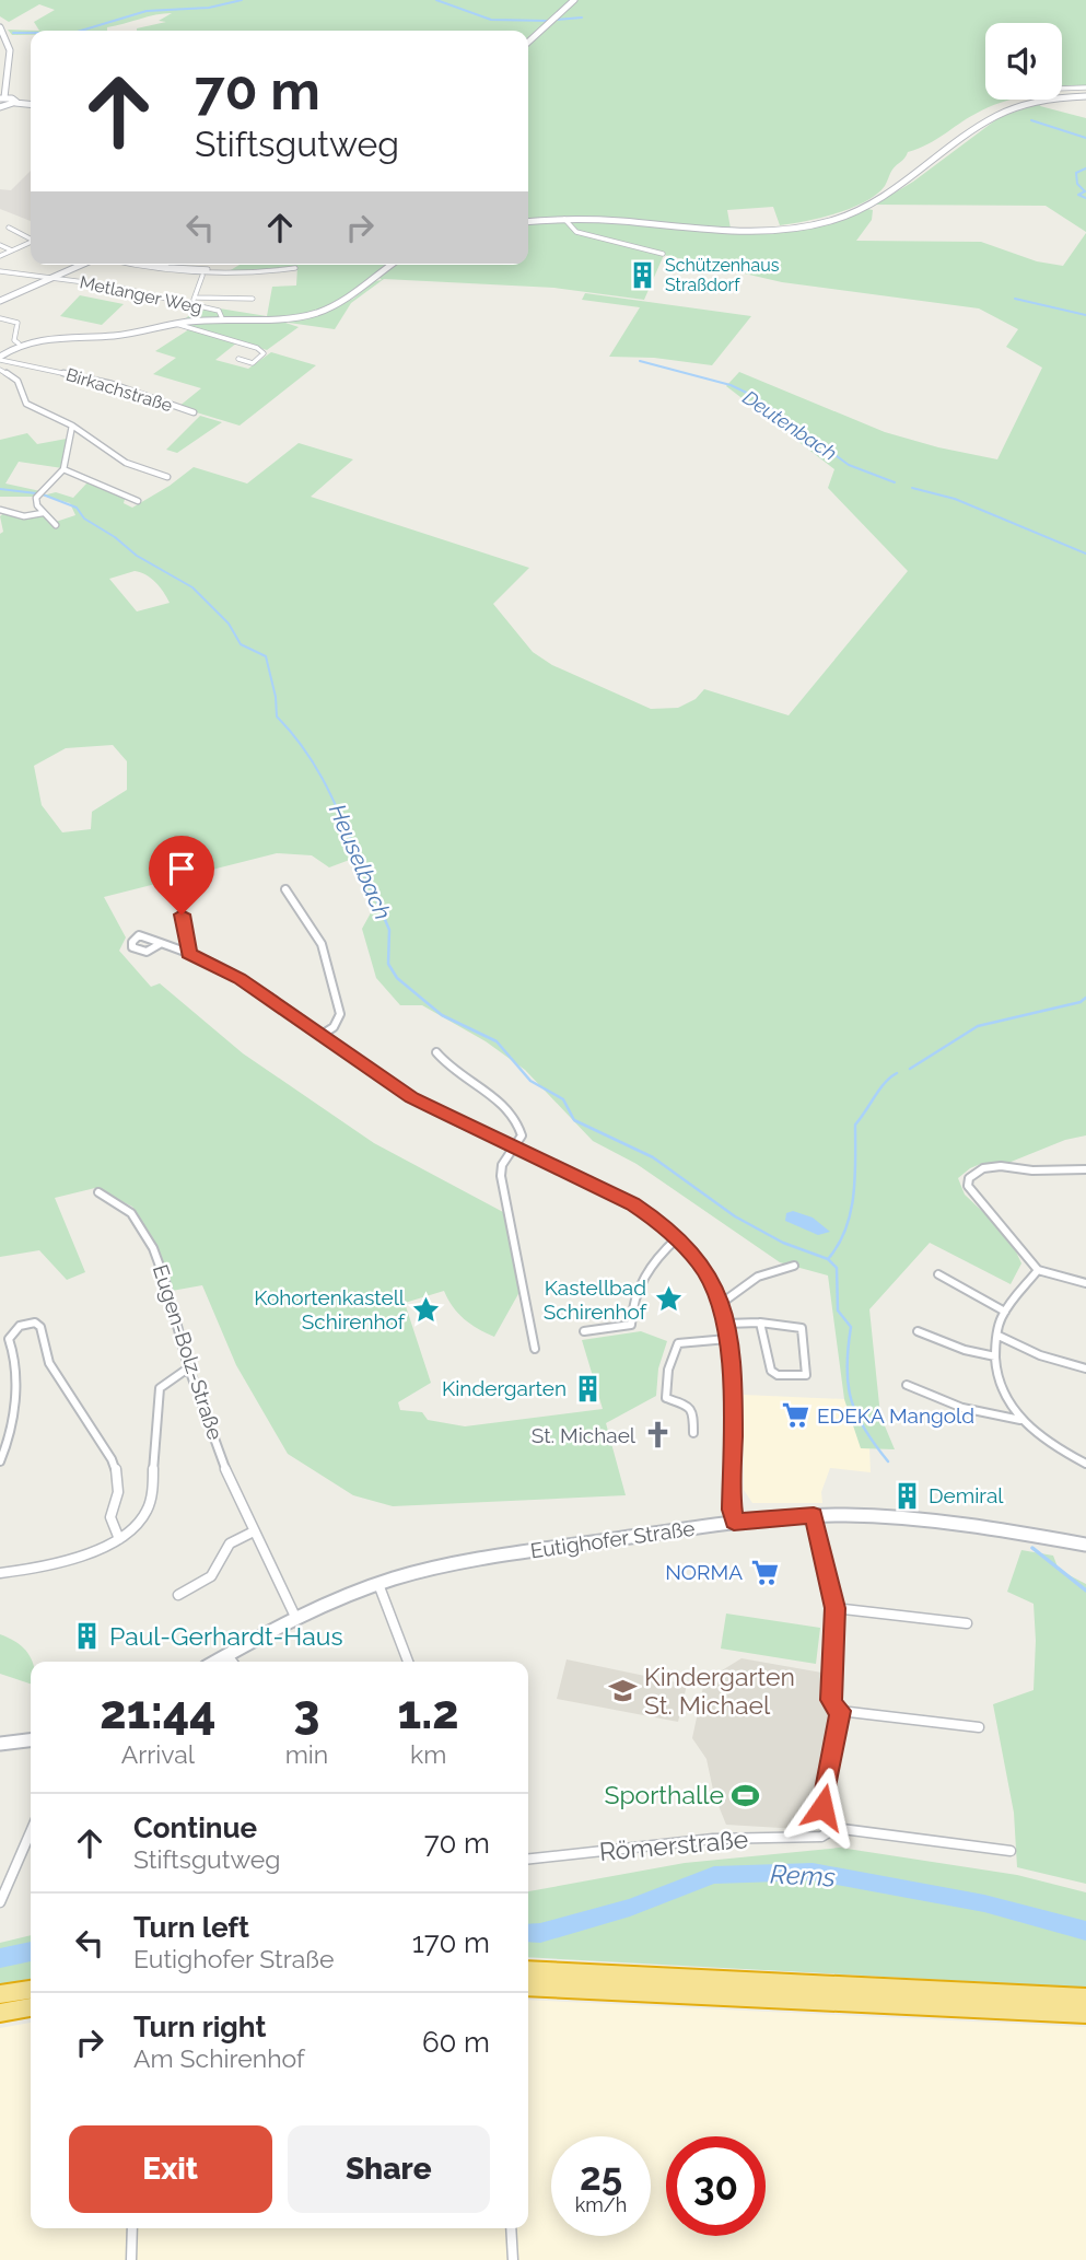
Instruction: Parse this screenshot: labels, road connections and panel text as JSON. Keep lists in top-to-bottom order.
{
  "streets": {
    "main road": ["Eutighofer Straße"],
    "street": [
      "Metlanger Weg",
      "Birkachstraße",
      "Eugen-Bolz-Straße",
      "Römerstraße"
    ]
  },
  "crossings": [
    ["Eugen-Bolz-Straße", "Eutighofer Straße"]
  ],
  "water": ["Deutenbach", "Heuselbach", "Rems"],
  "places": {
    "building": [
      "Schützenhaus Straßdorf",
      "Kindergarten",
      "Demiral",
      "Paul-Gerhardt-Haus"
    ],
    "place": ["Kastellbad Schirenhof", "Kohortenkastell Schirenhof"],
    "supermarket": ["EDEKA Mangold", "NORMA"],
    "church": ["St. Michael"],
    "school or university": ["Kindergarten St. Michael"],
    "sports": ["Sporthalle"]
  },
  "page": {
    "turn": ["70 m", "Stiftsgutweg"],
    "eta": [
      "21:44",
      "Arrival",
      "3",
      "min",
      "1.2",
      "km"
    ],
    "list": [
      {
        "name": "Continue",
        "note": "Stiftsgutweg",
        "value": "70 m"
      },
      {
        "name": "Turn left",
        "note": "Eutighofer Straße",
        "value": "170 m"
      },
      {
        "name": "Turn right",
        "note": "Am Schirenhof",
        "value": "60 m"
      }
    ],
    "buttons": ["Exit", "Share"],
    "speed": "25 km/h",
    "limit": "30"
  }
}
